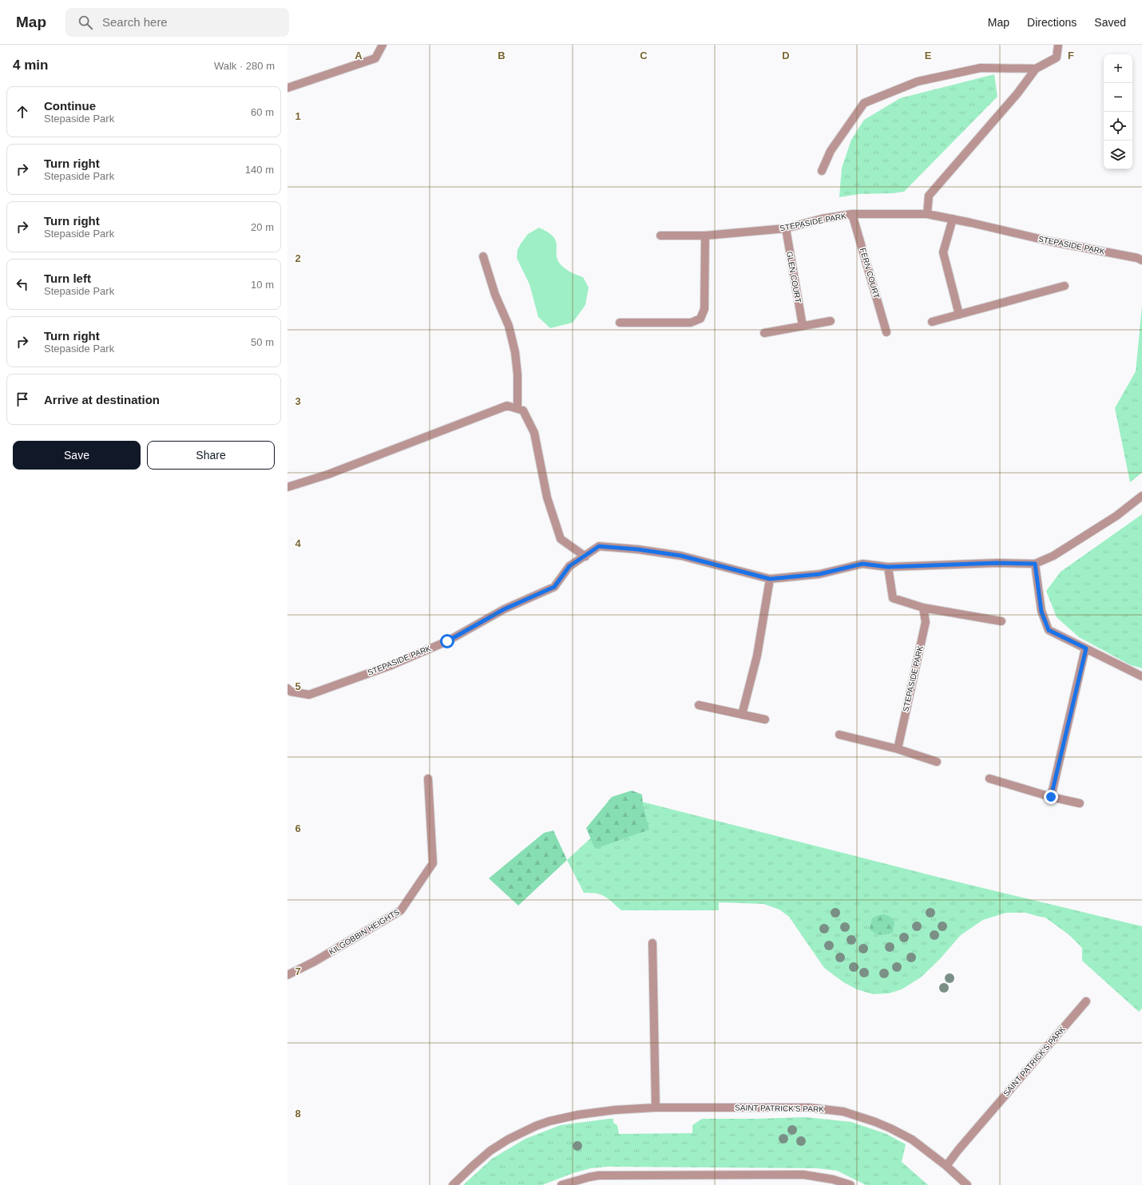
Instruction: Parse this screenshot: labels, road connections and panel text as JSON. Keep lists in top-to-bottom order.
{
  "streets": {
    "street": [
      "STEPASIDE PARK",
      "FERN COURT",
      "GLEN COURT",
      "KILGOBBIN HEIGHTS",
      "SAINT PATRICK'S PARK"
    ]
  },
  "crossings": [
    ["STEPASIDE PARK", "FERN COURT"],
    ["STEPASIDE PARK", "GLEN COURT"]
  ],
  "page": {
    "header": "Map",
    "search": "Search here",
    "nav": ["Map", "Directions", "Saved"],
    "heading": ["4 min", "Walk · 280 m"],
    "map_buttons": ["+", "−"],
    "list": [
      ["Continue", "Stepaside Park", "60 m"],
      ["Turn right", "Stepaside Park", "140 m"],
      ["Turn right", "Stepaside Park", "20 m"],
      ["Turn left", "Stepaside Park", "10 m"],
      ["Turn right", "Stepaside Park", "50 m"],
      "Arrive at destination"
    ],
    "buttons": ["Save", "Share"]
  },
  "grid": {
    "columns": [
      "A",
      "B",
      "C",
      "D",
      "E",
      "F"
    ],
    "rows": [
      "1",
      "2",
      "3",
      "4",
      "5",
      "6",
      "7",
      "8"
    ]
  }
}
